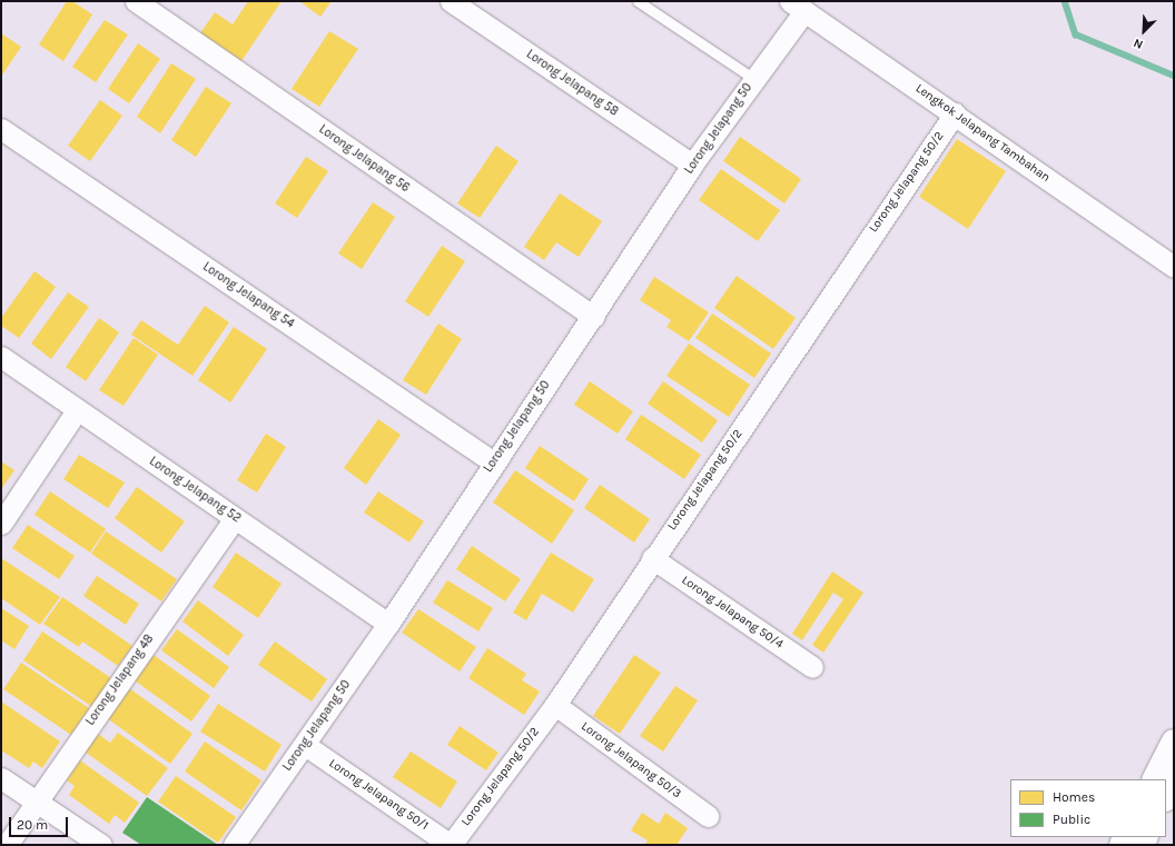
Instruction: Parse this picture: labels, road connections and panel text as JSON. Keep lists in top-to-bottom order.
{
  "streets": {
    "street": [
      "Lorong Jelapang 58",
      "Lorong Jelapang 50",
      "Lengkok Jelapang Tambahan",
      "Lorong Jelapang 56",
      "Lorong Jelapang 50/2",
      "Lorong Jelapang 54",
      "Lorong Jelapang 52",
      "Lorong Jelapang 50/4",
      "Lorong Jelapang 48",
      "Lorong Jelapang 50/3",
      "Lorong Jelapang 50/1"
    ]
  },
  "crossings": [
    ["Lorong Jelapang 58", "Lorong Jelapang 50"],
    ["Lorong Jelapang 50", "Lengkok Jelapang Tambahan"],
    ["Lorong Jelapang 50", "Lorong Jelapang 56"],
    ["Lorong Jelapang 50", "Lorong Jelapang 54"],
    ["Lorong Jelapang 50", "Lorong Jelapang 52"],
    ["Lorong Jelapang 50", "Lorong Jelapang 50/1"],
    ["Lengkok Jelapang Tambahan", "Lorong Jelapang 50/2"],
    ["Lorong Jelapang 50/2", "Lorong Jelapang 50/4"],
    ["Lorong Jelapang 50/2", "Lorong Jelapang 50/3"],
    ["Lorong Jelapang 50/2", "Lorong Jelapang 50/1"],
    ["Lorong Jelapang 52", "Lorong Jelapang 48"]
  ],
  "legend": ["Homes", "Public"],
  "scale_bar": "20 m",
  "north": "bottom left"
}
